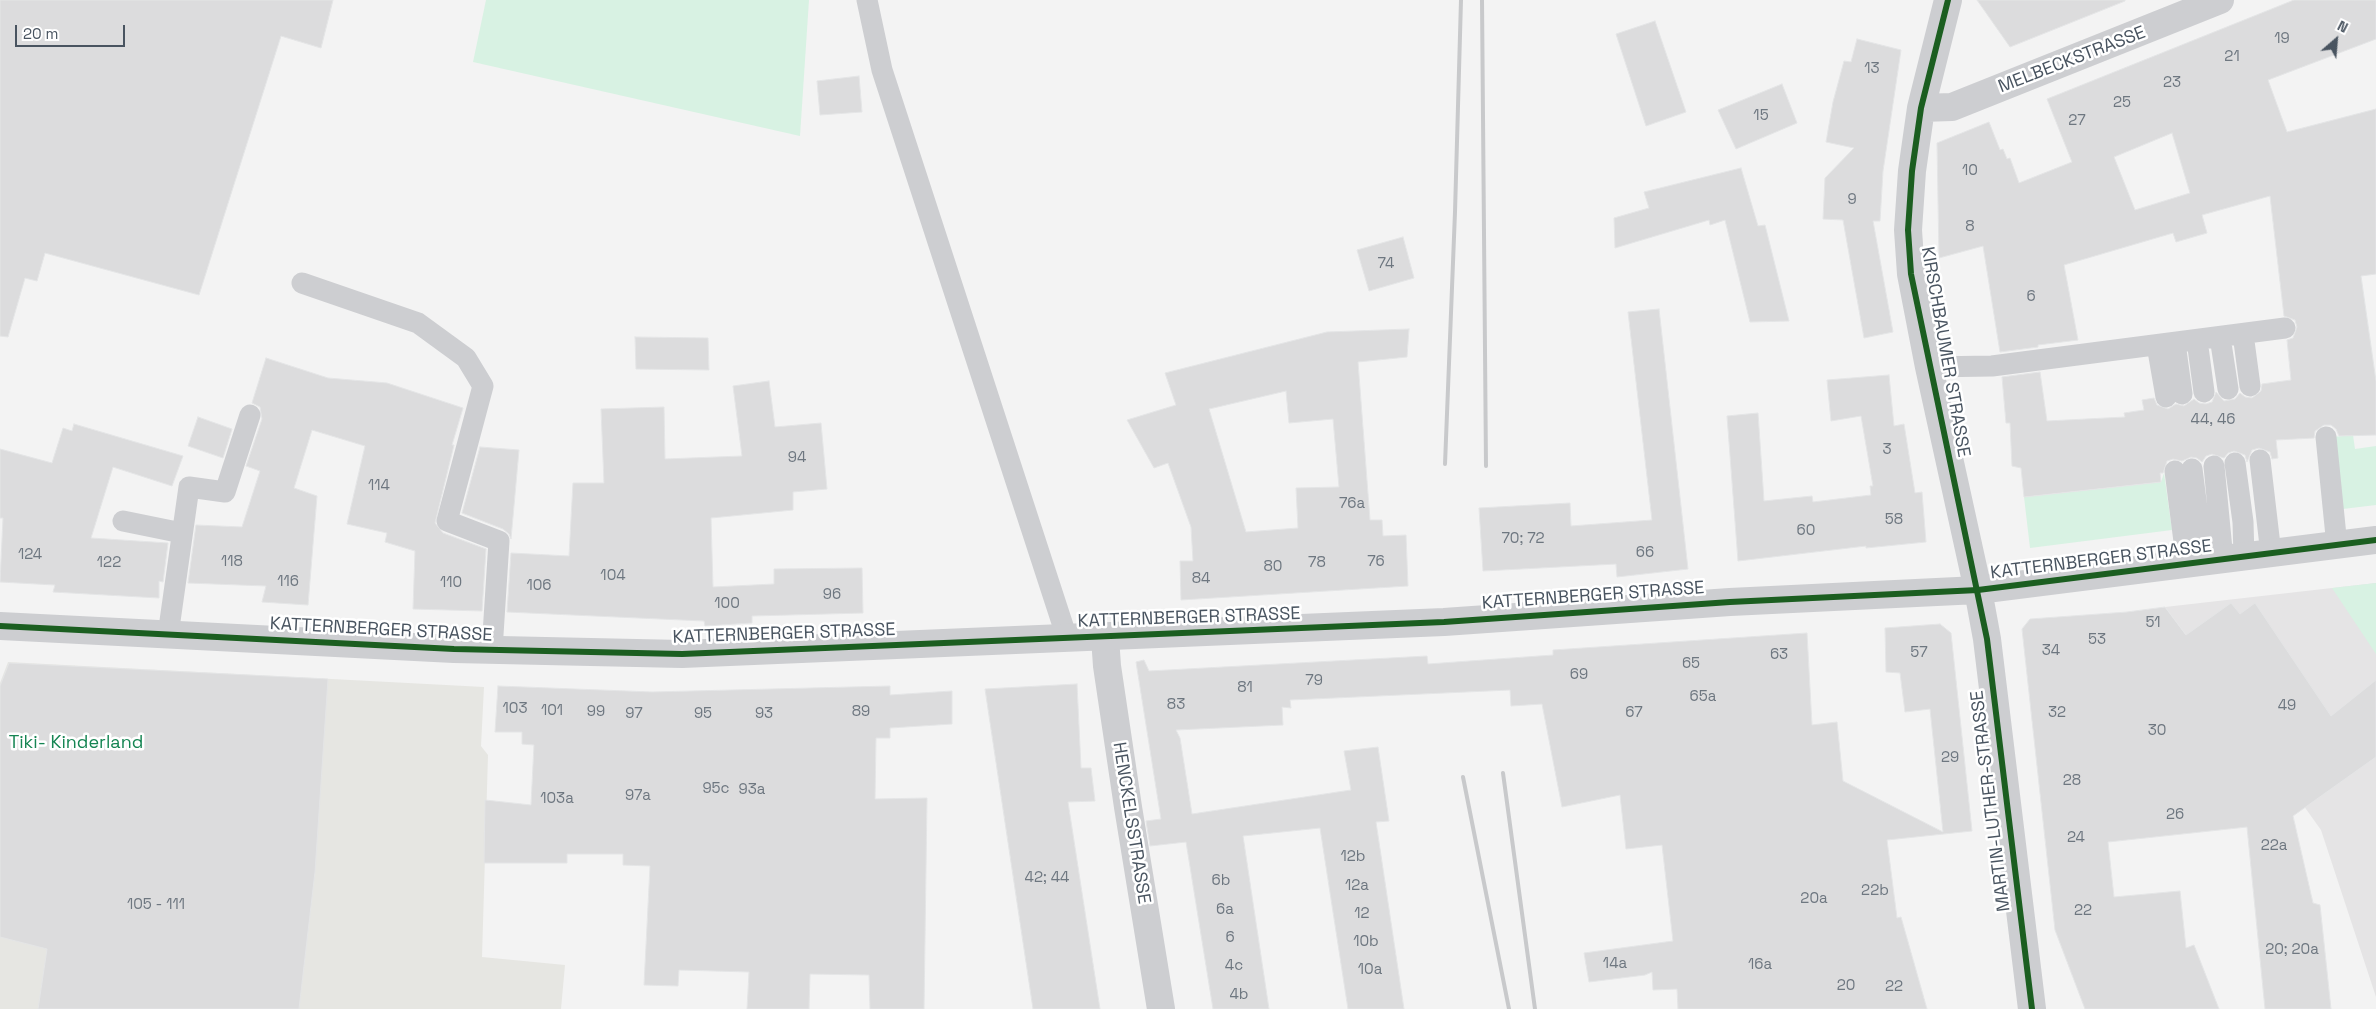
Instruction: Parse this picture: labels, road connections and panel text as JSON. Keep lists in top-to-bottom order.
{
  "streets": {
    "street": [
      "MELBECKSTRASSE",
      "KIRSCHBAUMER STRASSE",
      "KATTERNBERGER STRASSE",
      "MARTIN-LUTHER-STRASSE",
      "HENCKELSSTRASSE"
    ]
  },
  "crossings": [
    ["MELBECKSTRASSE", "KIRSCHBAUMER STRASSE"],
    ["KIRSCHBAUMER STRASSE", "KATTERNBERGER STRASSE"],
    ["KIRSCHBAUMER STRASSE", "MARTIN-LUTHER-STRASSE"],
    ["KATTERNBERGER STRASSE", "MARTIN-LUTHER-STRASSE"],
    ["KATTERNBERGER STRASSE", "HENCKELSSTRASSE"]
  ],
  "parks": ["Tiki- Kinderland"],
  "house_numbers": [
    "19",
    "21",
    "13",
    "23",
    "25",
    "15",
    "27",
    "10",
    "9",
    "8",
    "74",
    "6",
    "44, 46",
    "3",
    "94",
    "114",
    "76a",
    "58",
    "60",
    "70; 72",
    "66",
    "124",
    "118",
    "76",
    "122",
    "78",
    "80",
    "104",
    "84",
    "116",
    "110",
    "106",
    "96",
    "100",
    "51",
    "53",
    "34",
    "57",
    "63",
    "65",
    "69",
    "79",
    "81",
    "65a",
    "83",
    "49",
    "103",
    "101",
    "99",
    "89",
    "67",
    "32",
    "97",
    "95",
    "93",
    "30",
    "29",
    "28",
    "95c",
    "93a",
    "97a",
    "103a",
    "26",
    "24",
    "22a",
    "12b",
    "42; 44",
    "6b",
    "12a",
    "22b",
    "20a",
    "105 - 111",
    "6a",
    "22",
    "12",
    "6",
    "10b",
    "20; 20a",
    "14a",
    "16a",
    "4c",
    "10a",
    "20",
    "22",
    "4b"
  ],
  "scale_bar": "20 m",
  "north": "top right"
}
